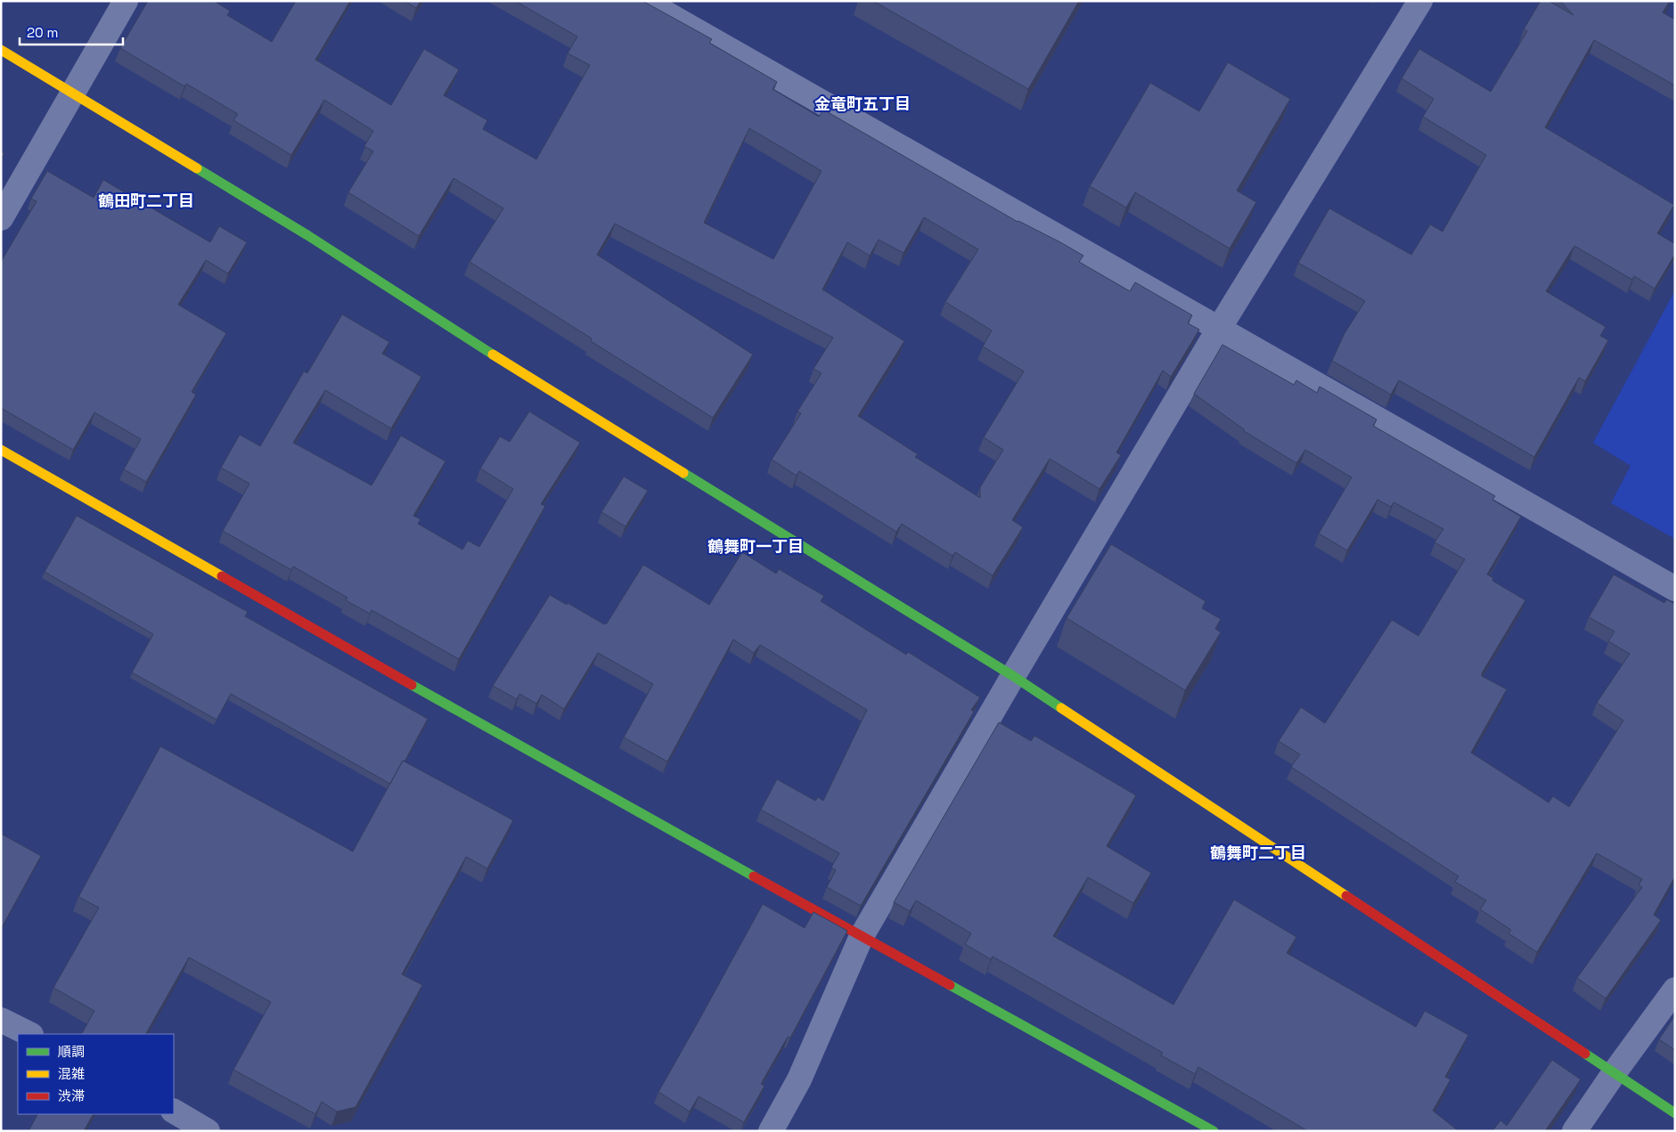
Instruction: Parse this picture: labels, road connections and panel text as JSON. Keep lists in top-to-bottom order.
{
  "districts": [
    "金竜町五丁目",
    "鶴田町二丁目",
    "鶴舞町一丁目",
    "鶴舞町二丁目"
  ],
  "legend": ["順調", "混雑", "渋滞"],
  "scale_bar": "20 m"
}
